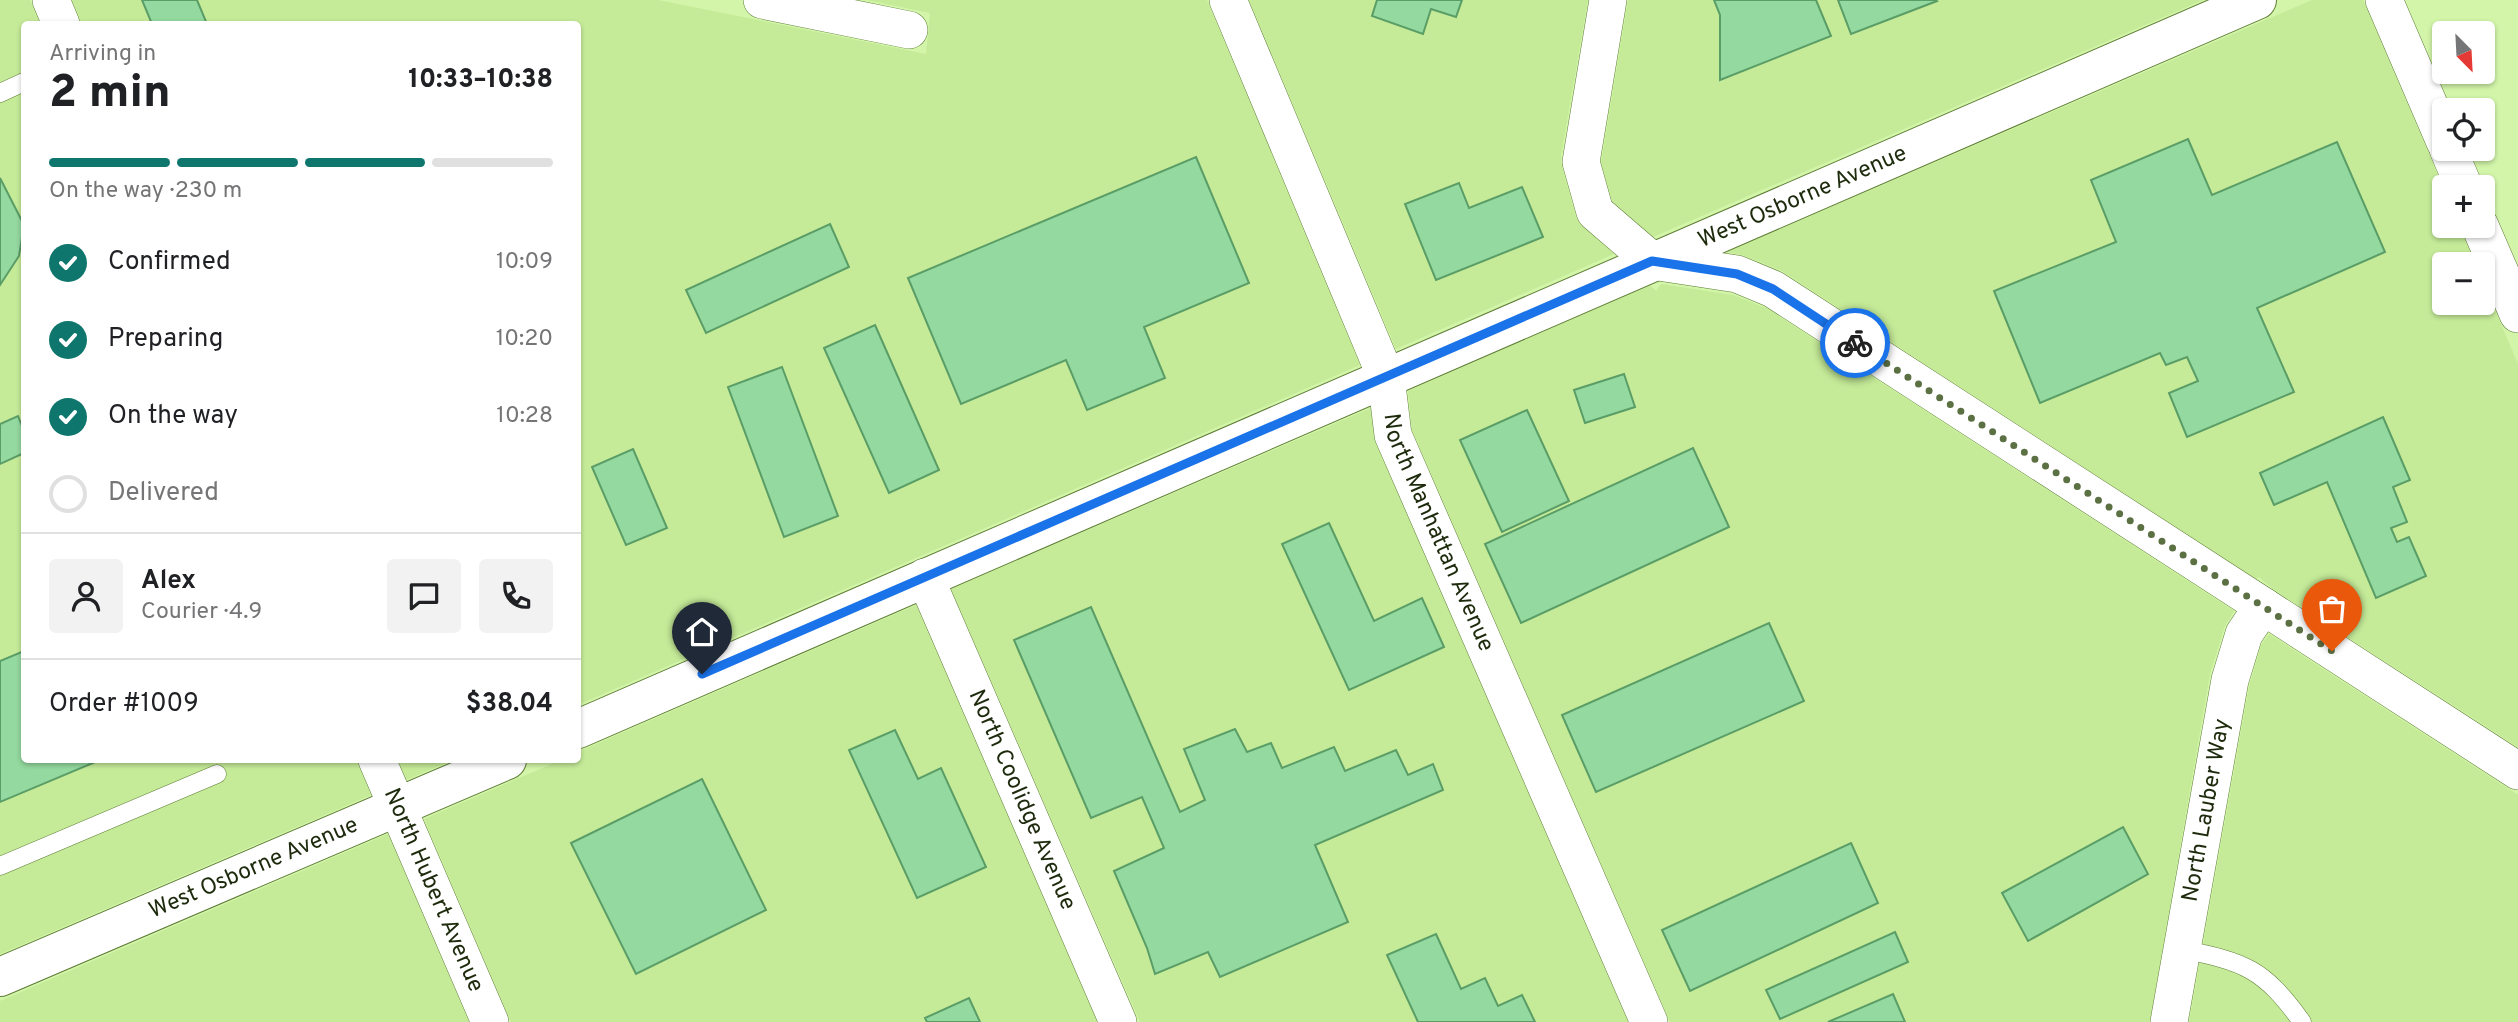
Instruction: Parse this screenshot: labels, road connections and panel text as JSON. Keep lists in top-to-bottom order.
{
  "streets": {
    "street": [
      "West Osborne Avenue",
      "North Manhattan Avenue",
      "North Coolidge Avenue",
      "North Lauber Way",
      "North Hubert Avenue"
    ]
  },
  "crossings": [
    ["West Osborne Avenue", "North Manhattan Avenue"],
    ["West Osborne Avenue", "North Coolidge Avenue"],
    ["West Osborne Avenue", "North Hubert Avenue"]
  ],
  "north": "bottom right",
  "page": {
    "map_buttons": ["+", "−"],
    "heading": ["2 min", "Arriving in", "10:33–10:38"],
    "panel": [
      "Alex",
      "Courier · 4.9",
      "Order #1009",
      "$38.04"
    ],
    "bar": "On the way · 230 m",
    "list": [
      ["Confirmed", "10:09"],
      ["Preparing", "10:20"],
      ["On the way", "10:28"],
      "Delivered"
    ]
  }
}
